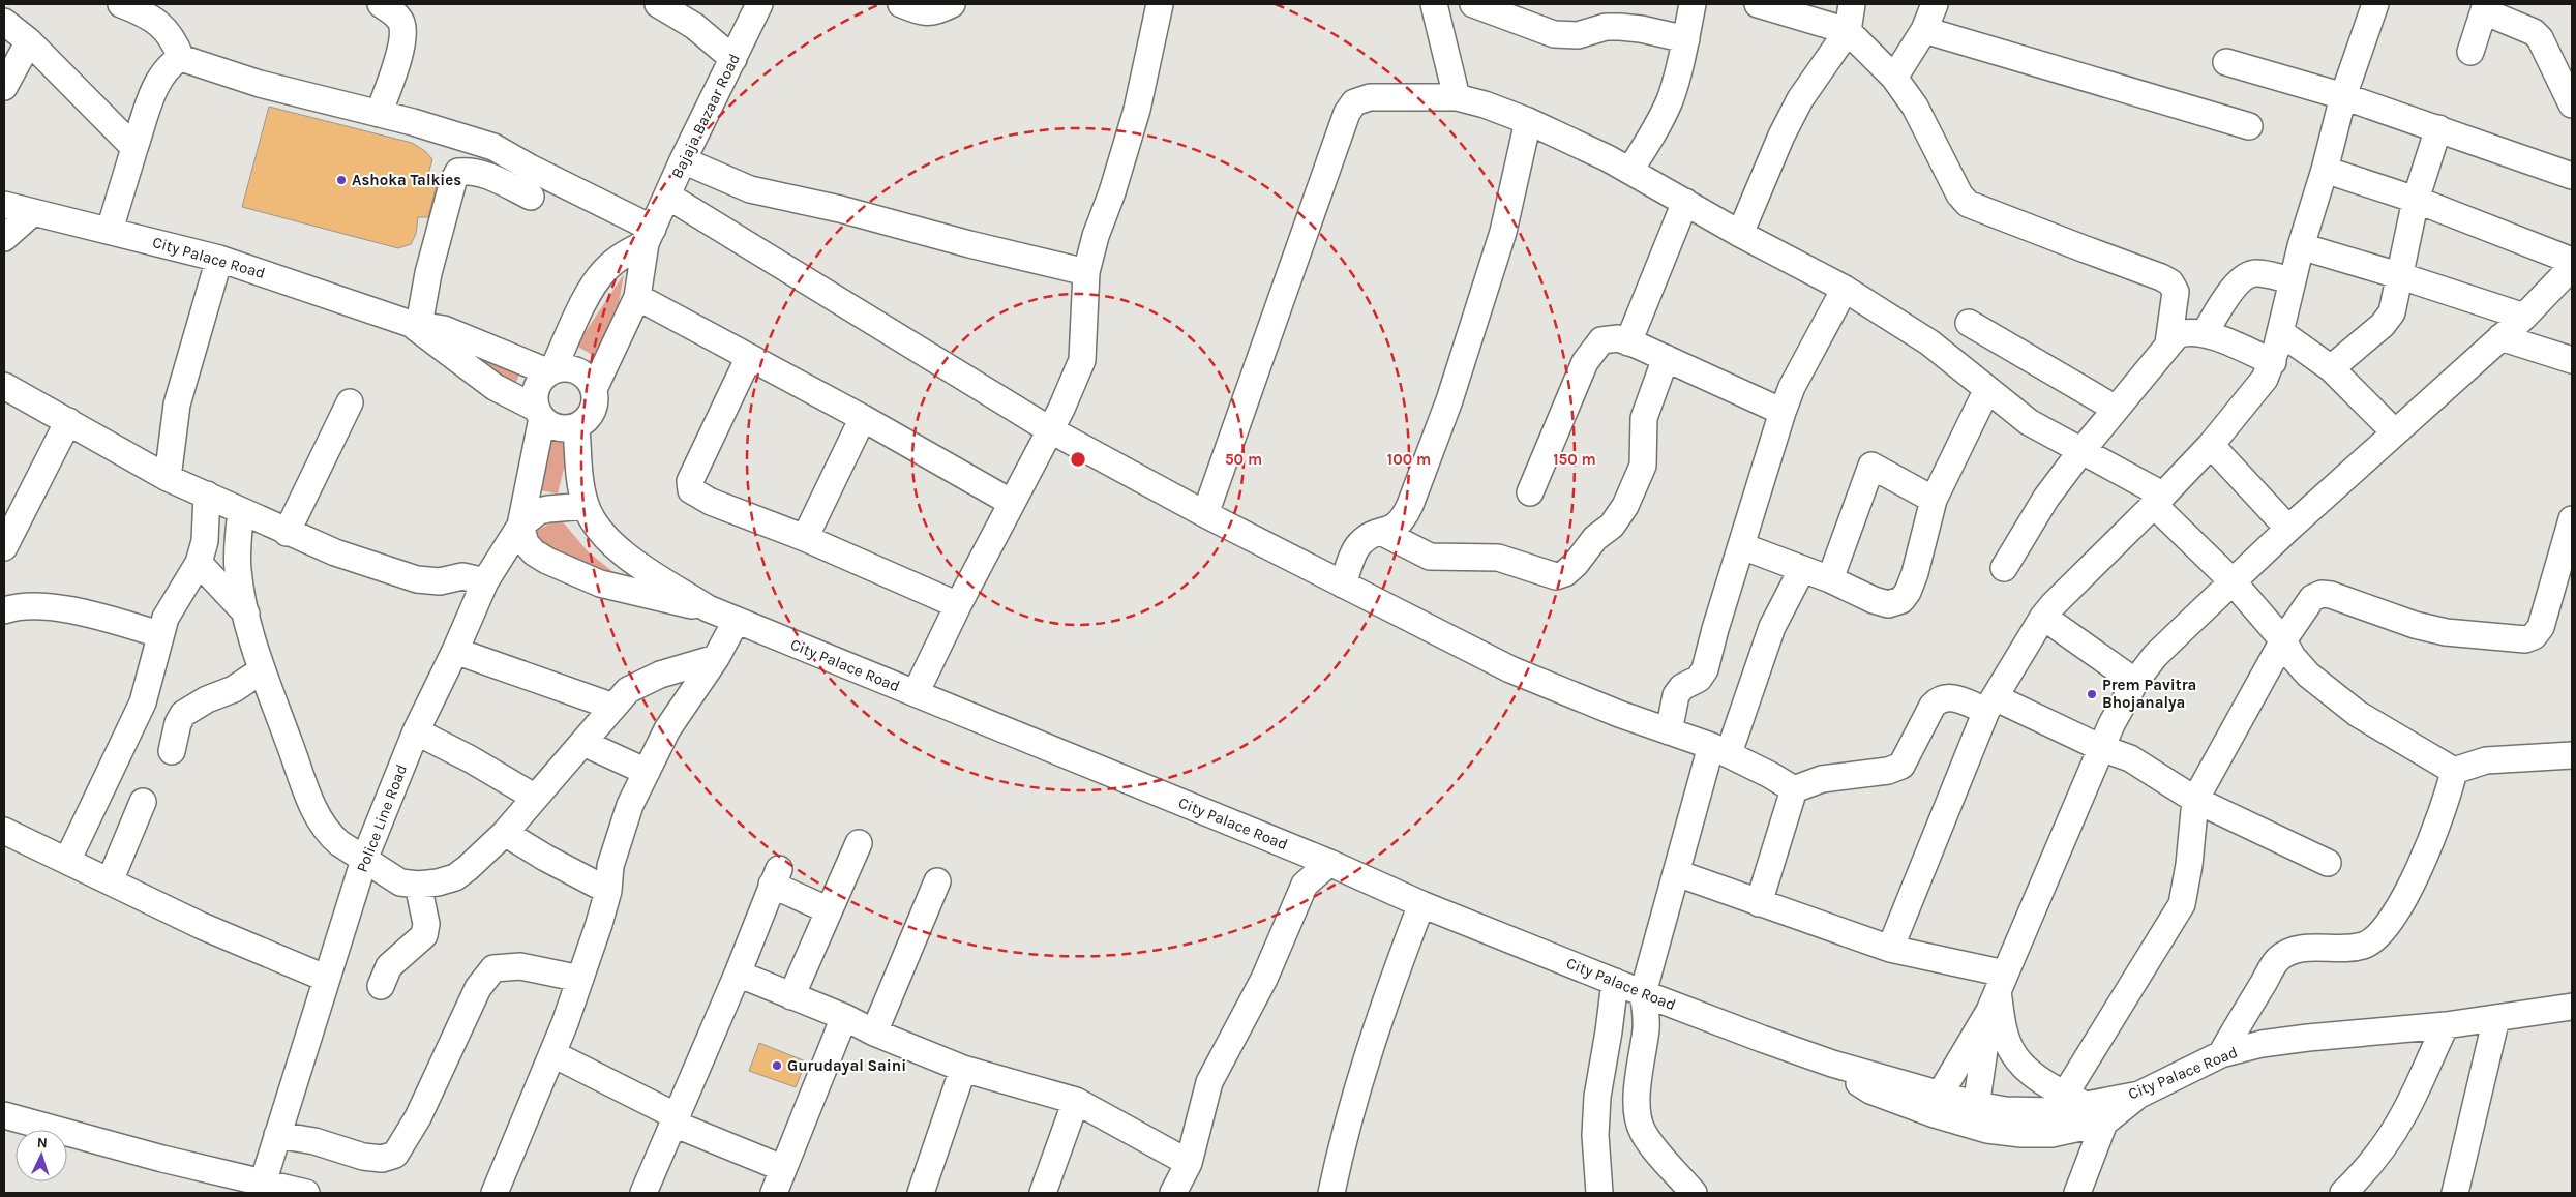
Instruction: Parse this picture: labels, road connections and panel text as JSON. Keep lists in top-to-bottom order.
{
  "streets": {
    "street": ["Bajaja Bazaar Road", "City Palace Road", "Police Line Road"]
  },
  "crossings": [
    ["City Palace Road", "Police Line Road"]
  ],
  "places": ["Ashoka Talkies", "Prem Pavitra Bhojanalya", "Gurudayal Saini"],
  "north": "top",
  "rings": ["50 m", "100 m", "150 m"]
}
